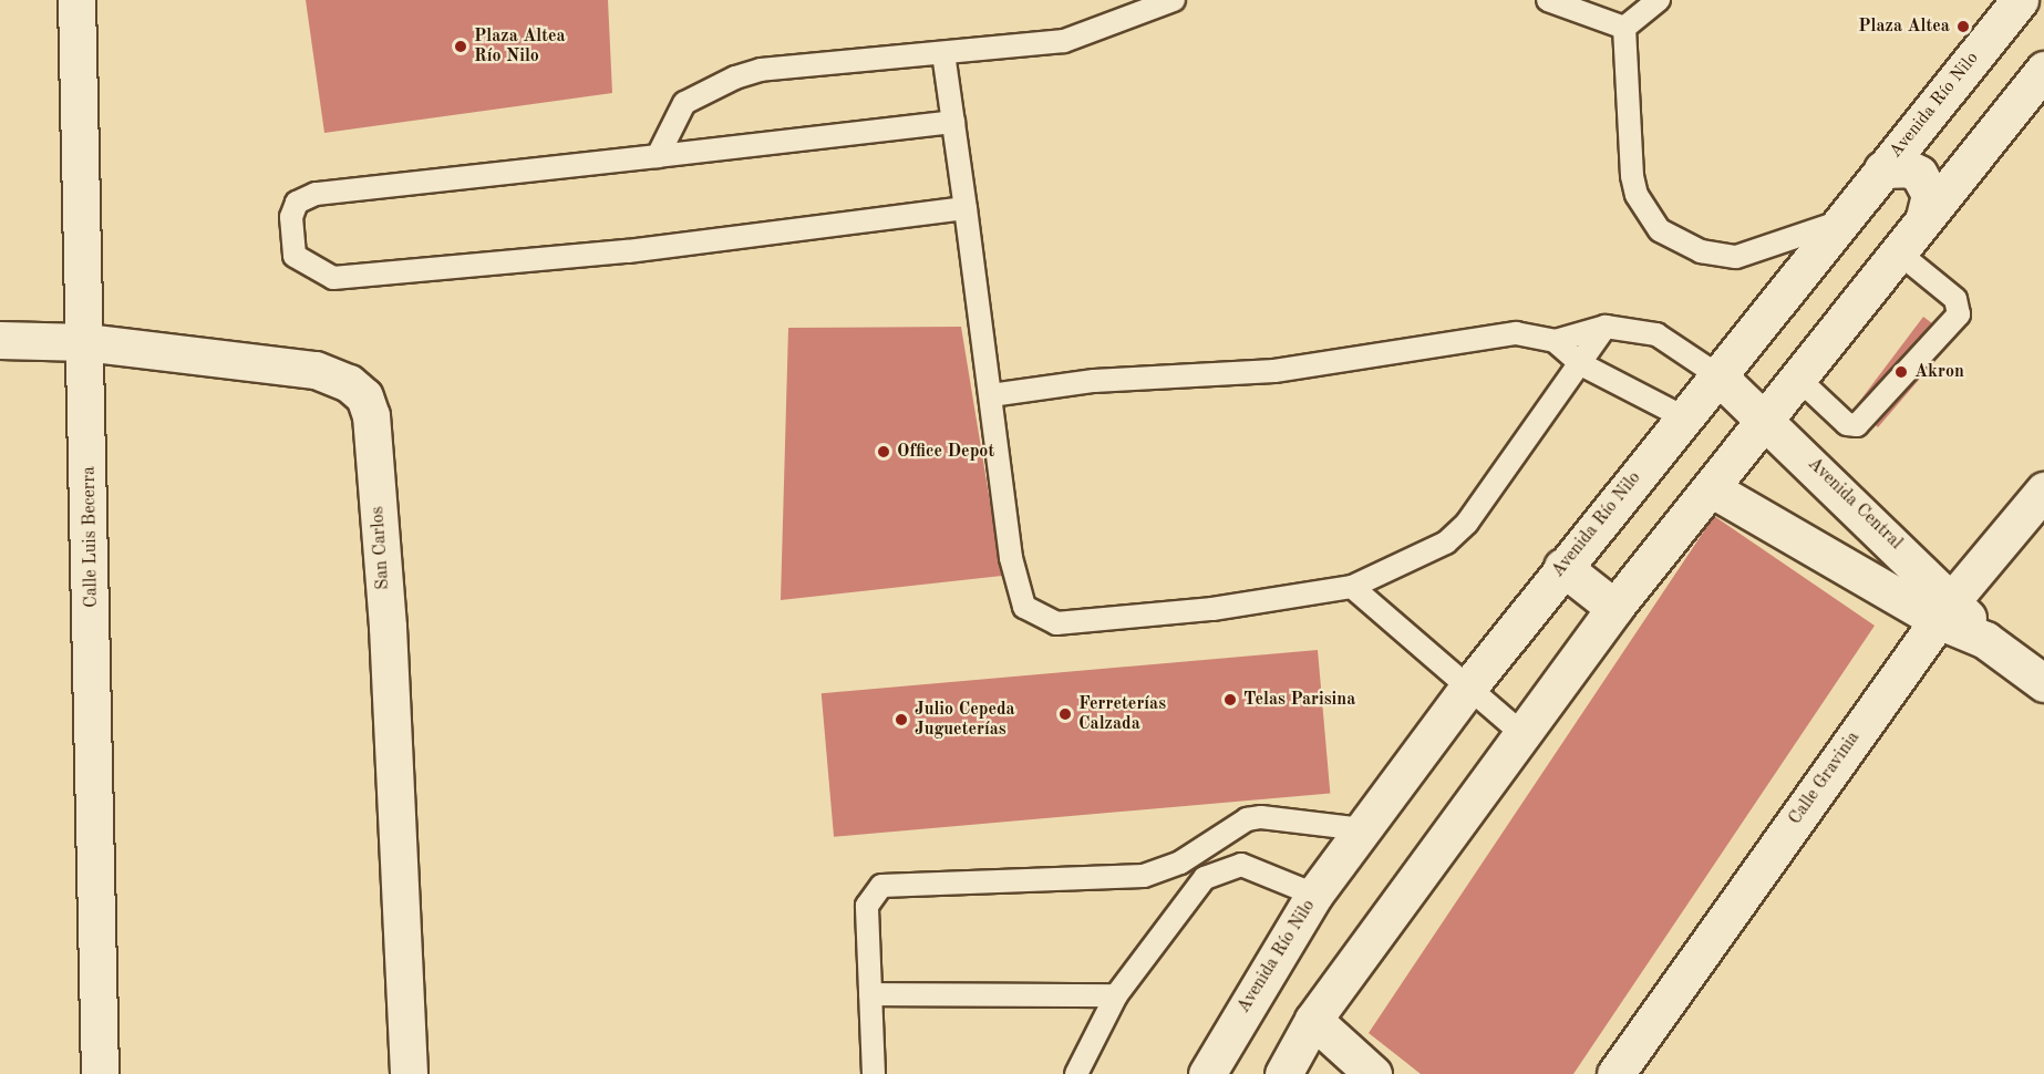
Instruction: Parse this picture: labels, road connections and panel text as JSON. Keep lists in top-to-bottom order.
{
  "streets": {
    "street": [
      "Avenida Río Nilo",
      "Avenida Central",
      "Calle Luis Becerra",
      "San Carlos",
      "Calle Gravinia"
    ]
  },
  "crossings": [
    ["Avenida Río Nilo", "Avenida Central"],
    ["Avenida Central", "Calle Gravinia"],
    ["Calle Luis Becerra", "San Carlos"]
  ],
  "places": [
    "Plaza Altea",
    "Plaza Altea Río Nilo",
    "Akron",
    "Office Depot",
    "Telas Parisina",
    "Ferreterías Calzada",
    "Julio Cepeda Jugueterías"
  ]
}
